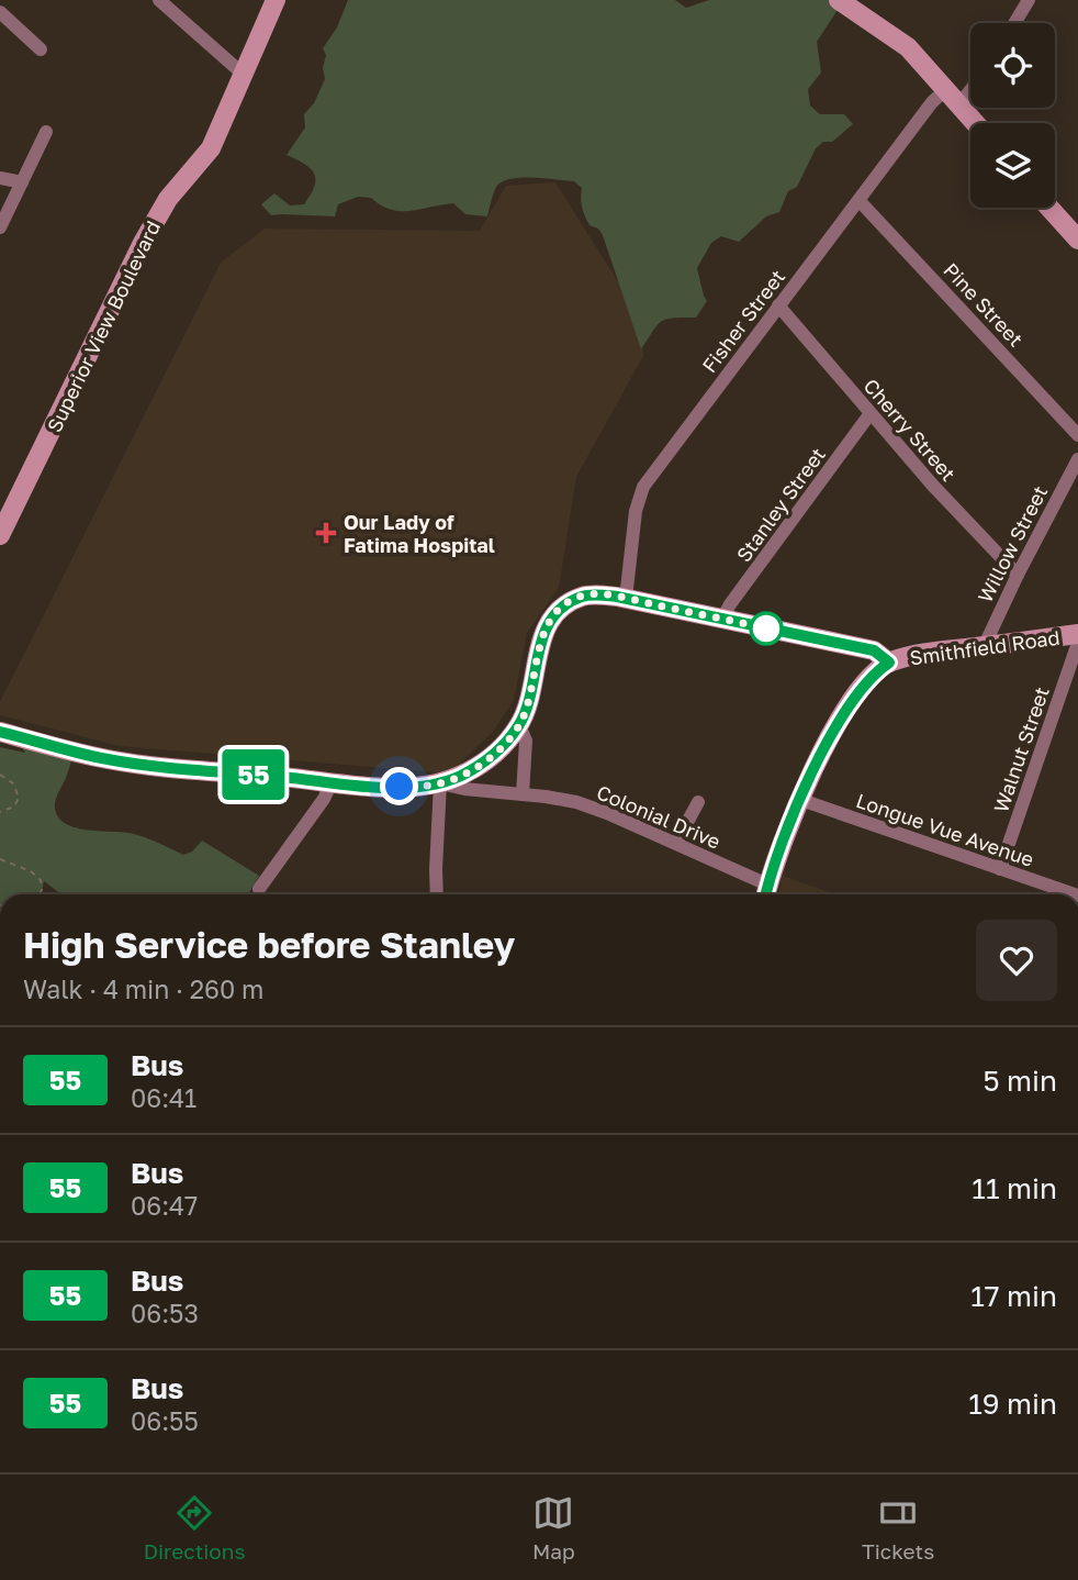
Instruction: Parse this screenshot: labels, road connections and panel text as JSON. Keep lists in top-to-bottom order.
{
  "streets": {
    "main road": ["Superior View Boulevard", "Smithfield Road"],
    "street": [
      "Pine Street",
      "Fisher Street",
      "Cherry Street",
      "Stanley Street",
      "Willow Street",
      "Walnut Street",
      "Colonial Drive",
      "Longue Vue Avenue"
    ]
  },
  "crossings": [
    ["Pine Street", "Fisher Street"],
    ["Fisher Street", "Cherry Street"],
    ["Cherry Street", "Stanley Street"],
    ["Cherry Street", "Willow Street"],
    ["Willow Street", "Smithfield Road"],
    ["Smithfield Road", "Colonial Drive"],
    ["Smithfield Road", "Longue Vue Avenue"],
    ["Walnut Street", "Longue Vue Avenue"]
  ],
  "places": {
    "health": ["Our Lady of Fatima Hospital"]
  },
  "lines": ["bus line 55"],
  "page": {
    "on_map": "55",
    "heading": ["High Service before Stanley", "Walk · 4 min · 260 m"],
    "list": [
      {
        "mark": "55",
        "name": "Bus",
        "note": "06:41",
        "value": "5 min"
      },
      {
        "mark": "55",
        "name": "Bus",
        "note": "06:47",
        "value": "11 min"
      },
      {
        "mark": "55",
        "name": "Bus",
        "note": "06:53",
        "value": "17 min"
      },
      {
        "mark": "55",
        "name": "Bus",
        "note": "06:55",
        "value": "19 min"
      }
    ],
    "tabs": ["Directions", "Map", "Tickets"]
  }
}
